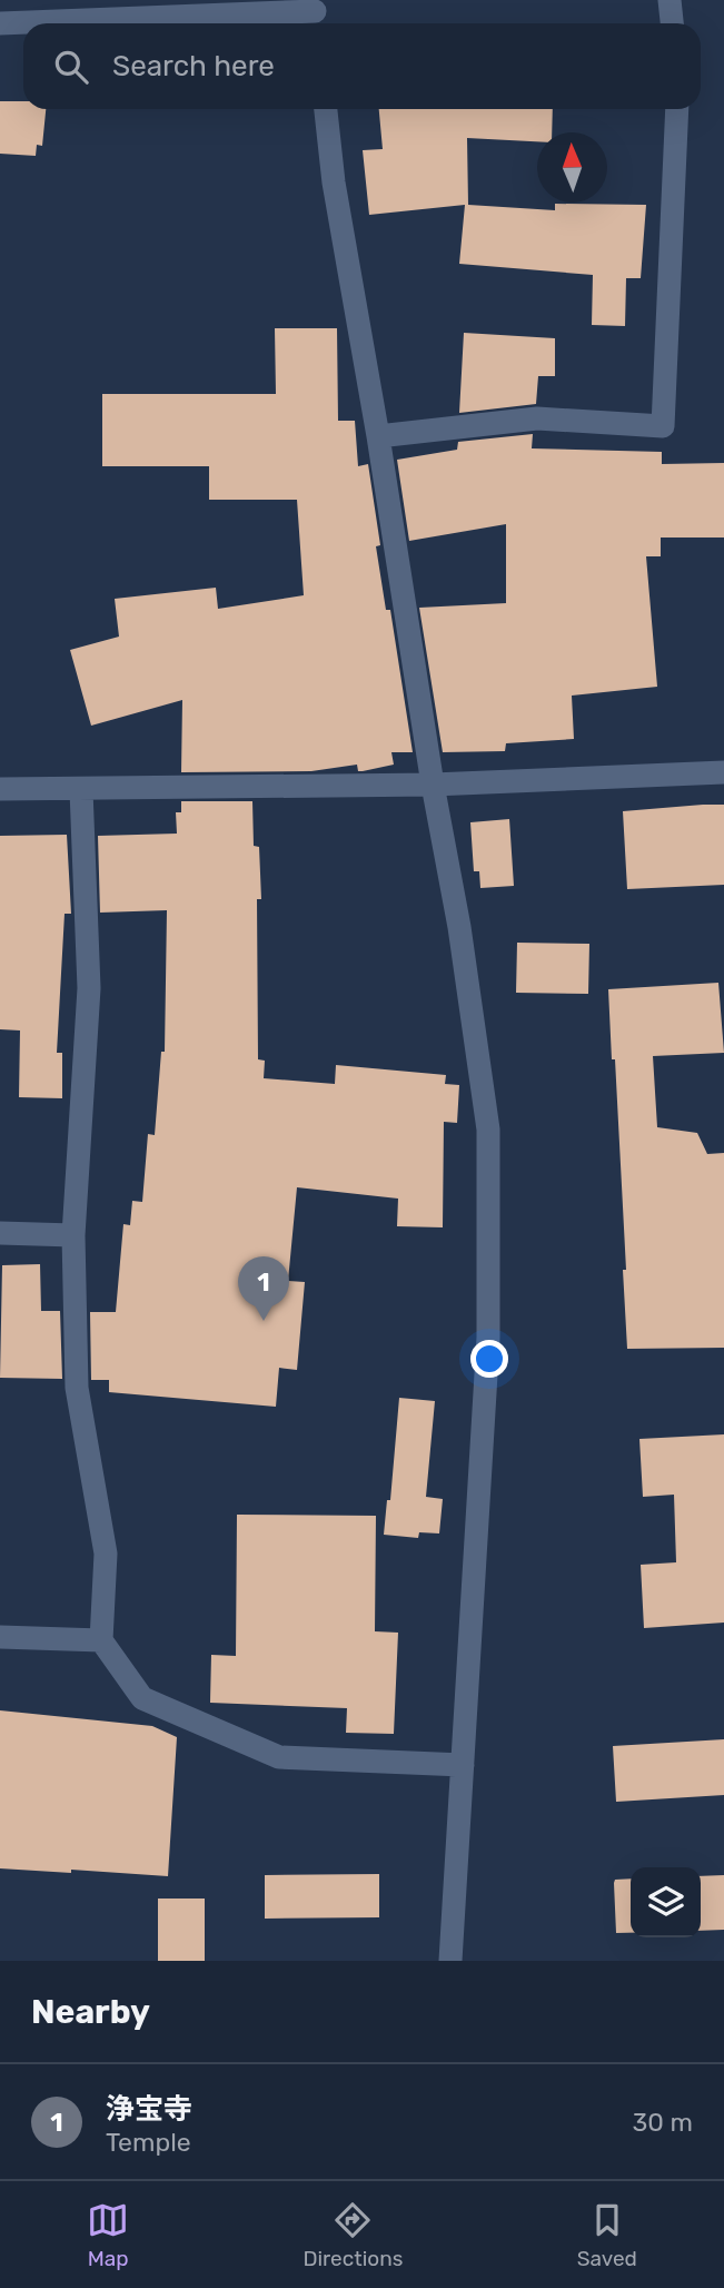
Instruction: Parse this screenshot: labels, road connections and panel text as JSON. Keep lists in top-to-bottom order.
{
  "north": "top",
  "page": {
    "search": "Search here",
    "pins": "1",
    "heading": "Nearby",
    "list": [
      {
        "mark": "1",
        "name": "浄宝寺",
        "note": "Temple",
        "value": "30 m"
      }
    ],
    "nav": ["Map", "Directions", "Saved"]
  }
}
